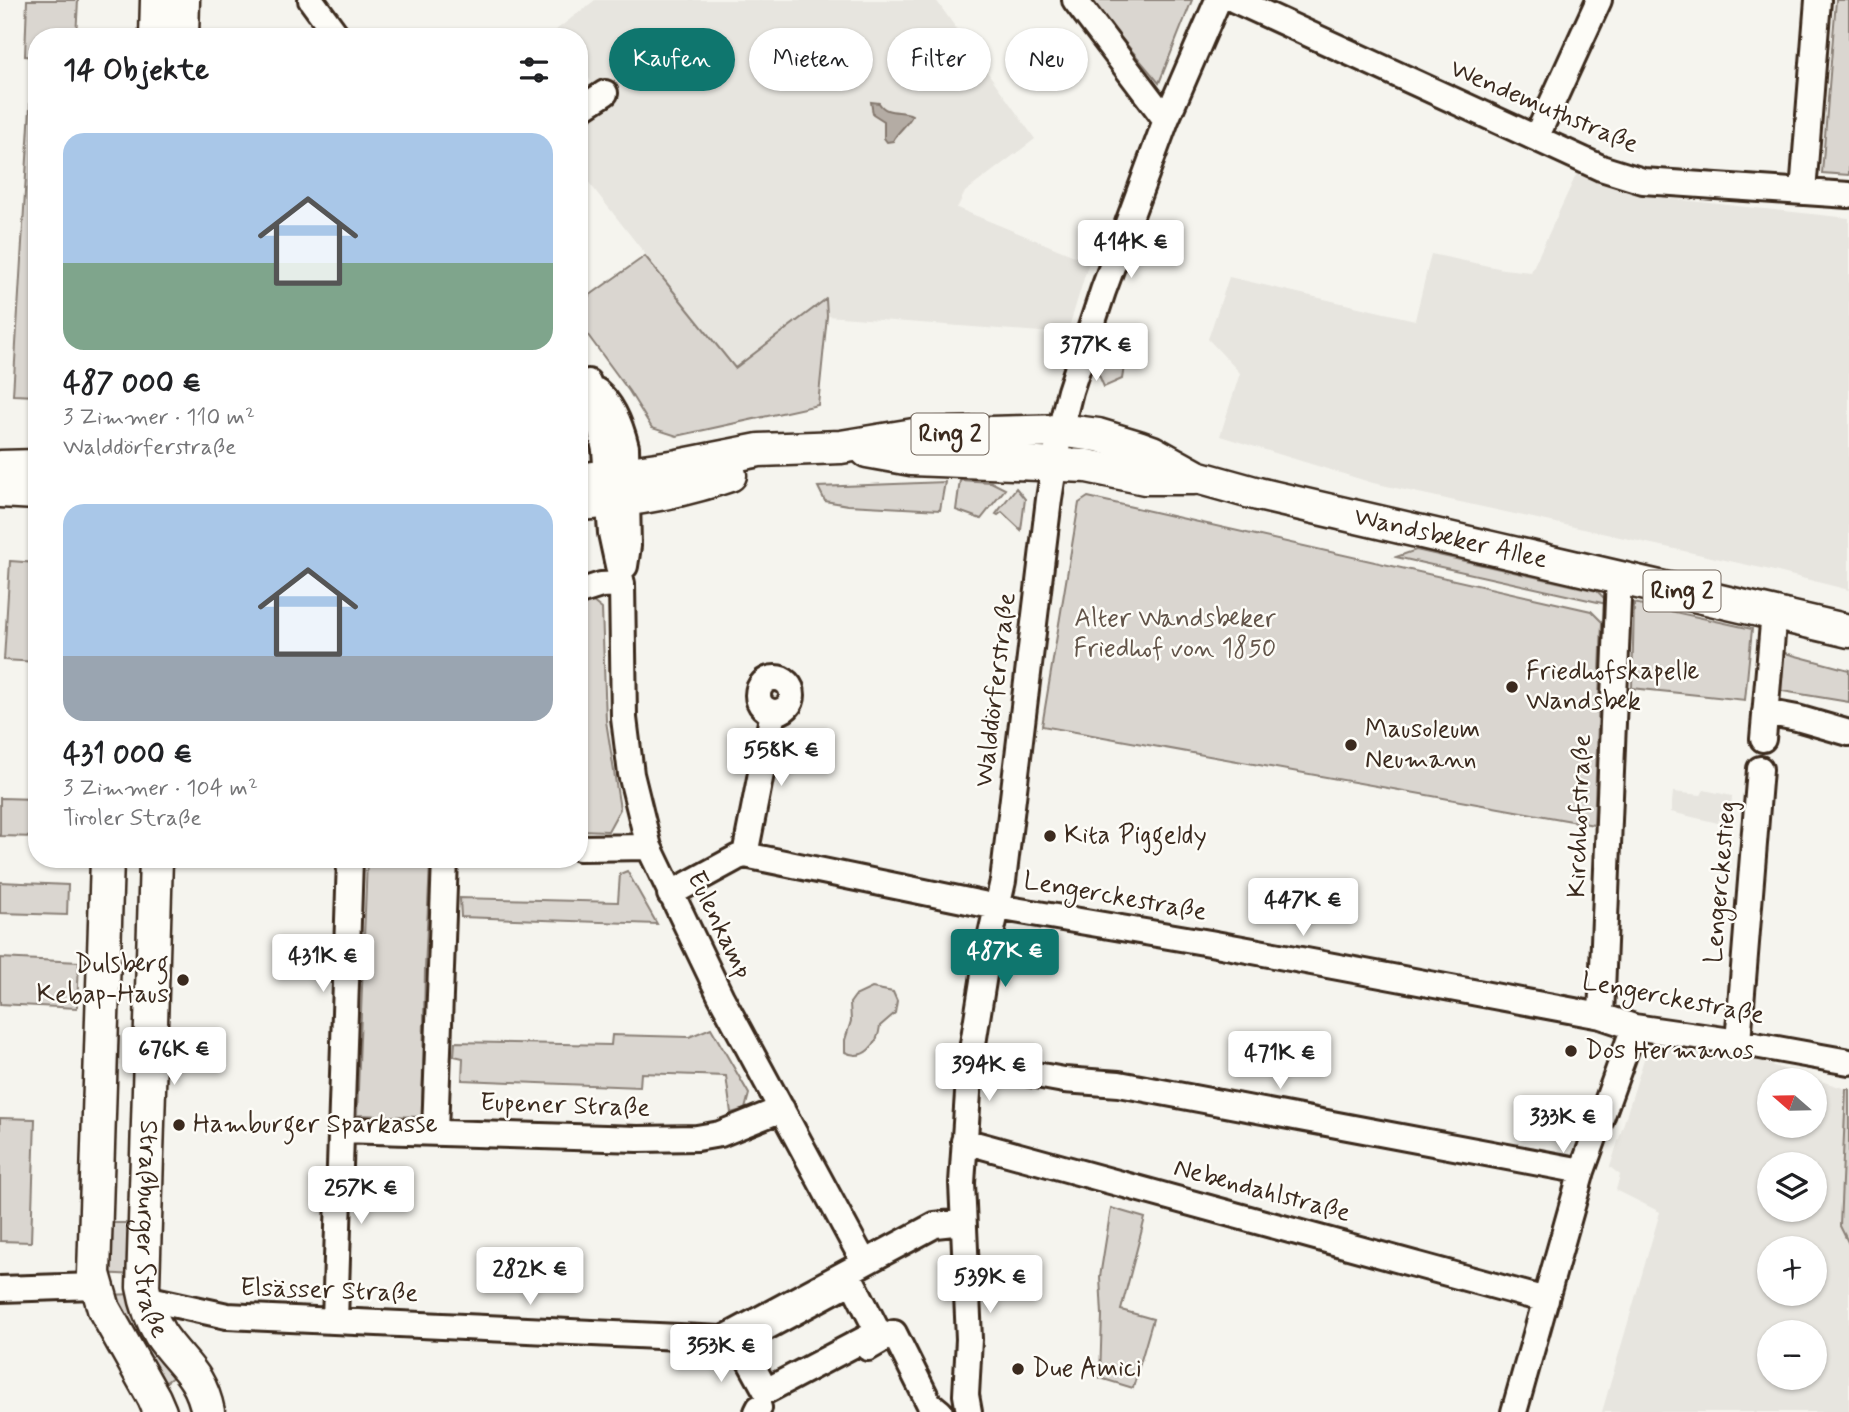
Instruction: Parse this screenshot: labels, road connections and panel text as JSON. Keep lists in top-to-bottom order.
{
  "streets": {
    "main road": ["Ring 2", "Wandsbeker Allee", "Straßburger Straße"],
    "street": [
      "Wendemuthstraße",
      "Walddörferstraße",
      "Kirchhofstraße",
      "Lengerckestieg",
      "Lengerckestraße",
      "Eulenkamp",
      "Eupener Straße",
      "Nebendahlstraße",
      "Elsässer Straße"
    ]
  },
  "crossings": [
    ["Ring 2", "Wandsbeker Allee"],
    ["Ring 2", "Walddörferstraße"],
    ["Ring 2", "Eulenkamp"],
    ["Wandsbeker Allee", "Walddörferstraße"],
    ["Wandsbeker Allee", "Kirchhofstraße"],
    ["Walddörferstraße", "Lengerckestraße"],
    ["Walddörferstraße", "Nebendahlstraße"],
    ["Kirchhofstraße", "Lengerckestraße"],
    ["Lengerckestieg", "Lengerckestraße"],
    ["Eulenkamp", "Eupener Straße"],
    ["Straßburger Straße", "Elsässer Straße"]
  ],
  "parks": ["Alter Wandsbeker Friedhof von 1850"],
  "places": [
    "Friedhofskapelle Wandsbek",
    "Mausoleum Neumann",
    "Kita Piggeldy",
    "Dulsberg Kebap-Haus",
    "Dos Hermanos",
    "Hamburger Sparkasse",
    "Due Amici"
  ],
  "north": "left",
  "page": {
    "chip": [
      "Kaufen",
      "Mieten",
      "Filter",
      "Neu"
    ],
    "heading": "14 Objekte",
    "list": [
      {
        "name": "487 000 €",
        "note": "3 Zimmer · 110 m² · Walddörferstraße"
      },
      {
        "name": "431 000 €",
        "note": "3 Zimmer · 104 m² · Tiroler Straße"
      }
    ],
    "price": [
      "414K €",
      "377K €",
      "558K €",
      "447K €",
      "487K €",
      "431K €",
      "676K €",
      "471K €",
      "394K €",
      "333K €",
      "257K €",
      "282K €",
      "539K €",
      "353K €"
    ],
    "map_buttons": ["+", "−"]
  }
}
